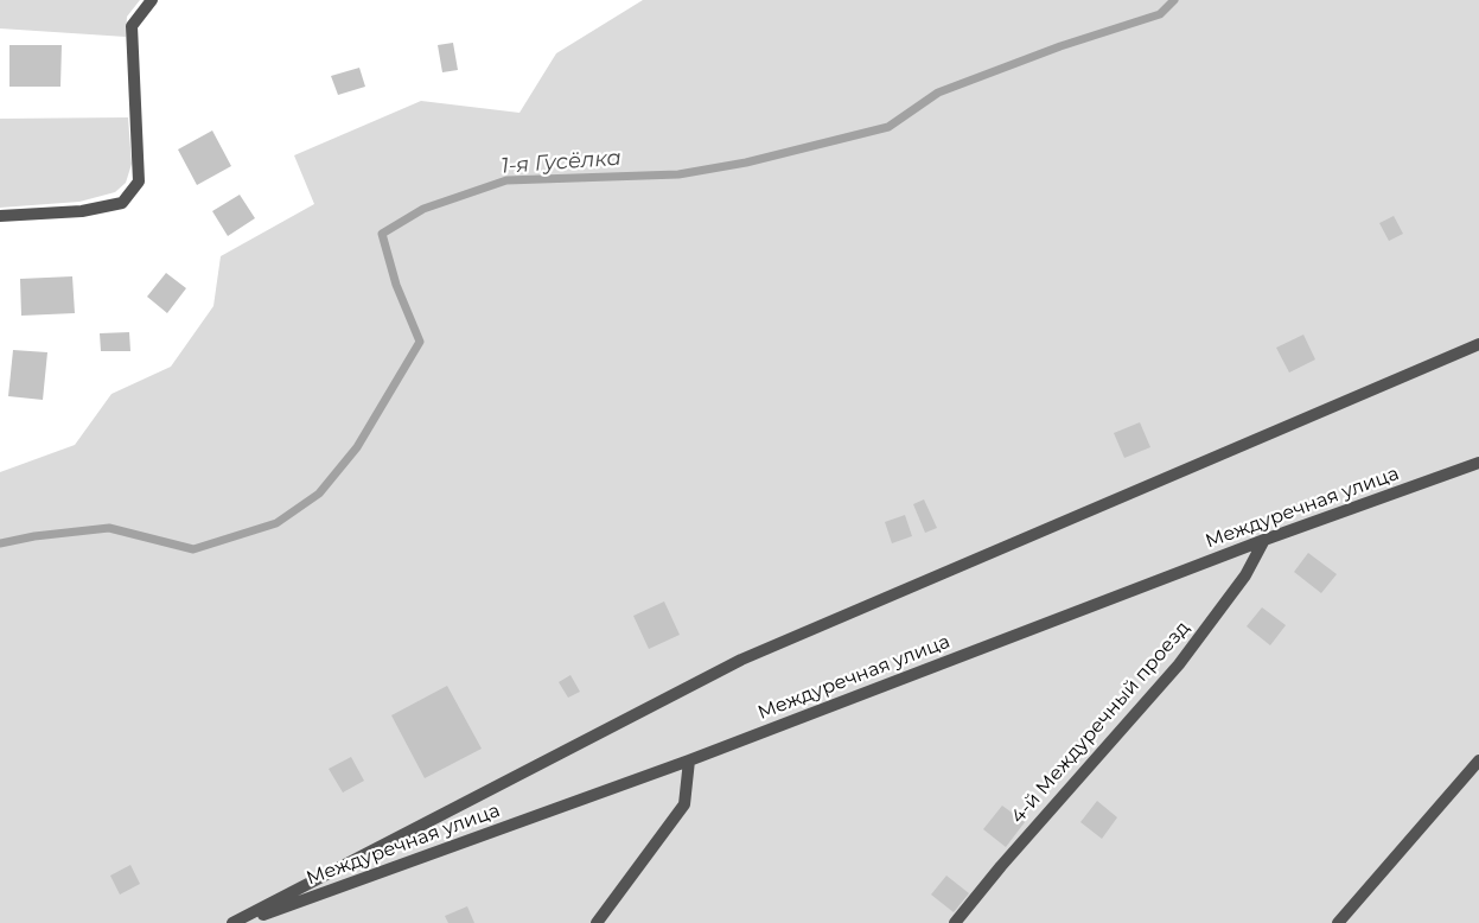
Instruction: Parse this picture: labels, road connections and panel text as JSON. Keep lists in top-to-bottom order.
{
  "streets": {
    "street": ["Междуречная улица", "4-й Междуречный проезд"]
  },
  "crossings": [
    ["Междуречная улица", "4-й Междуречный проезд"]
  ],
  "water": ["1-я Гусёлка"]
}
